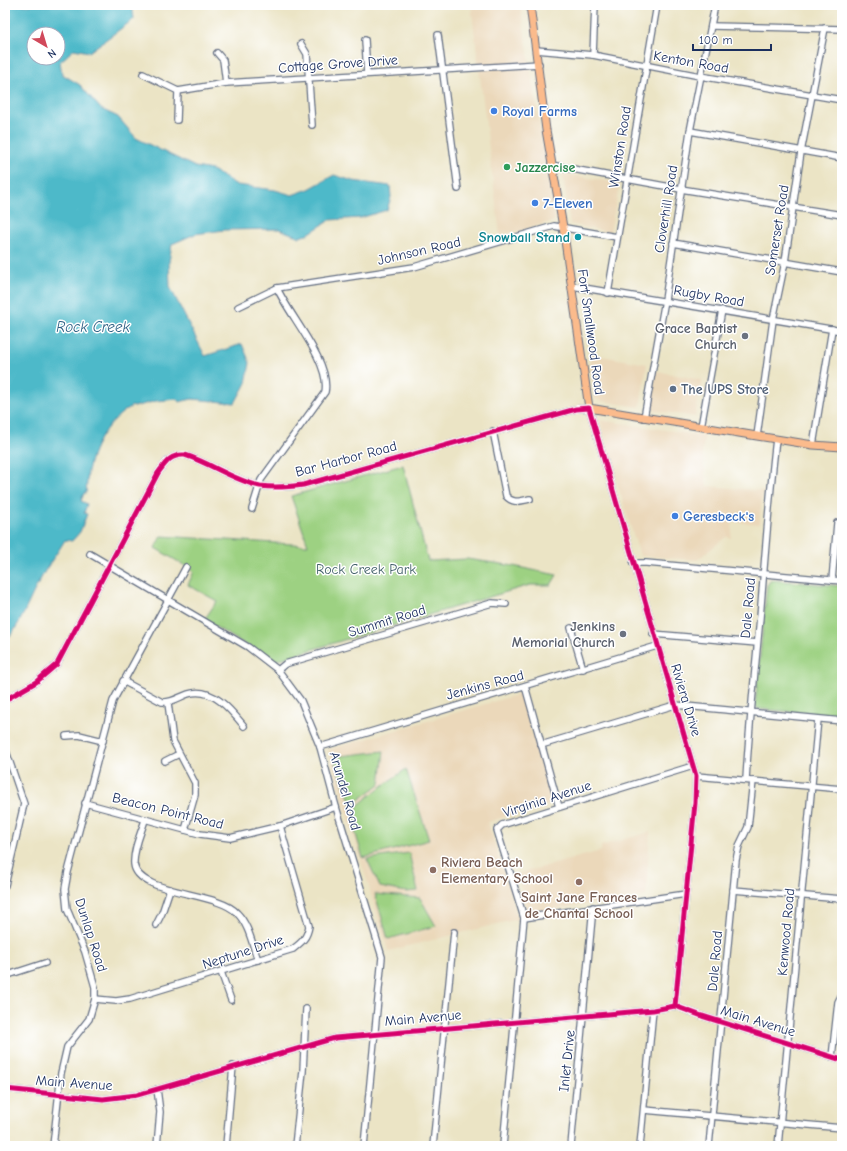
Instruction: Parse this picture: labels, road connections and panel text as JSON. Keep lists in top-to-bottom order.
{
  "streets": {
    "main road": ["Fort Smallwood Road"],
    "street": [
      "Kenton Road",
      "Cottage Grove Drive",
      "Winston Road",
      "Cloverhill Road",
      "Somerset Road",
      "Johnson Road",
      "Rugby Road",
      "Bar Harbor Road",
      "Dale Road",
      "Summit Road",
      "Jenkins Road",
      "Riviera Drive",
      "Arundel Road",
      "Virginia Avenue",
      "Beacon Point Road",
      "Kenwood Road",
      "Dunlap Road",
      "Neptune Drive",
      "Main Avenue",
      "Inlet Drive"
    ]
  },
  "crossings": [
    ["Kenton Road", "Winston Road"],
    ["Kenton Road", "Cloverhill Road"],
    ["Kenton Road", "Somerset Road"],
    ["Kenton Road", "Fort Smallwood Road"],
    ["Cottage Grove Drive", "Fort Smallwood Road"],
    ["Winston Road", "Johnson Road"],
    ["Winston Road", "Rugby Road"],
    ["Cloverhill Road", "Rugby Road"],
    ["Cloverhill Road", "Fort Smallwood Road"],
    ["Somerset Road", "Rugby Road"],
    ["Somerset Road", "Fort Smallwood Road"],
    ["Johnson Road", "Fort Smallwood Road"],
    ["Rugby Road", "Fort Smallwood Road"],
    ["Fort Smallwood Road", "Bar Harbor Road"],
    ["Fort Smallwood Road", "Dale Road"],
    ["Fort Smallwood Road", "Riviera Drive"],
    ["Bar Harbor Road", "Riviera Drive"],
    ["Bar Harbor Road", "Arundel Road"],
    ["Dale Road", "Main Avenue"],
    ["Summit Road", "Arundel Road"],
    ["Jenkins Road", "Riviera Drive"],
    ["Jenkins Road", "Arundel Road"],
    ["Riviera Drive", "Virginia Avenue"],
    ["Riviera Drive", "Main Avenue"],
    ["Arundel Road", "Beacon Point Road"],
    ["Arundel Road", "Dunlap Road"],
    ["Arundel Road", "Main Avenue"],
    ["Beacon Point Road", "Dunlap Road"],
    ["Beacon Point Road", "Neptune Drive"],
    ["Kenwood Road", "Main Avenue"],
    ["Dunlap Road", "Neptune Drive"],
    ["Dunlap Road", "Main Avenue"],
    ["Main Avenue", "Inlet Drive"]
  ],
  "water": ["Rock Creek"],
  "parks": ["Rock Creek Park"],
  "places": [
    "Royal Farms",
    "Jazzercise",
    "7-Eleven",
    "Snowball Stand",
    "Grace Baptist Church",
    "The UPS Store",
    "Geresbeck's",
    "Jenkins Memorial Church",
    "Riviera Beach Elementary School",
    "Saint Jane Frances de Chantal School"
  ],
  "scale_bar": "100 m",
  "north": "bottom right"
}
